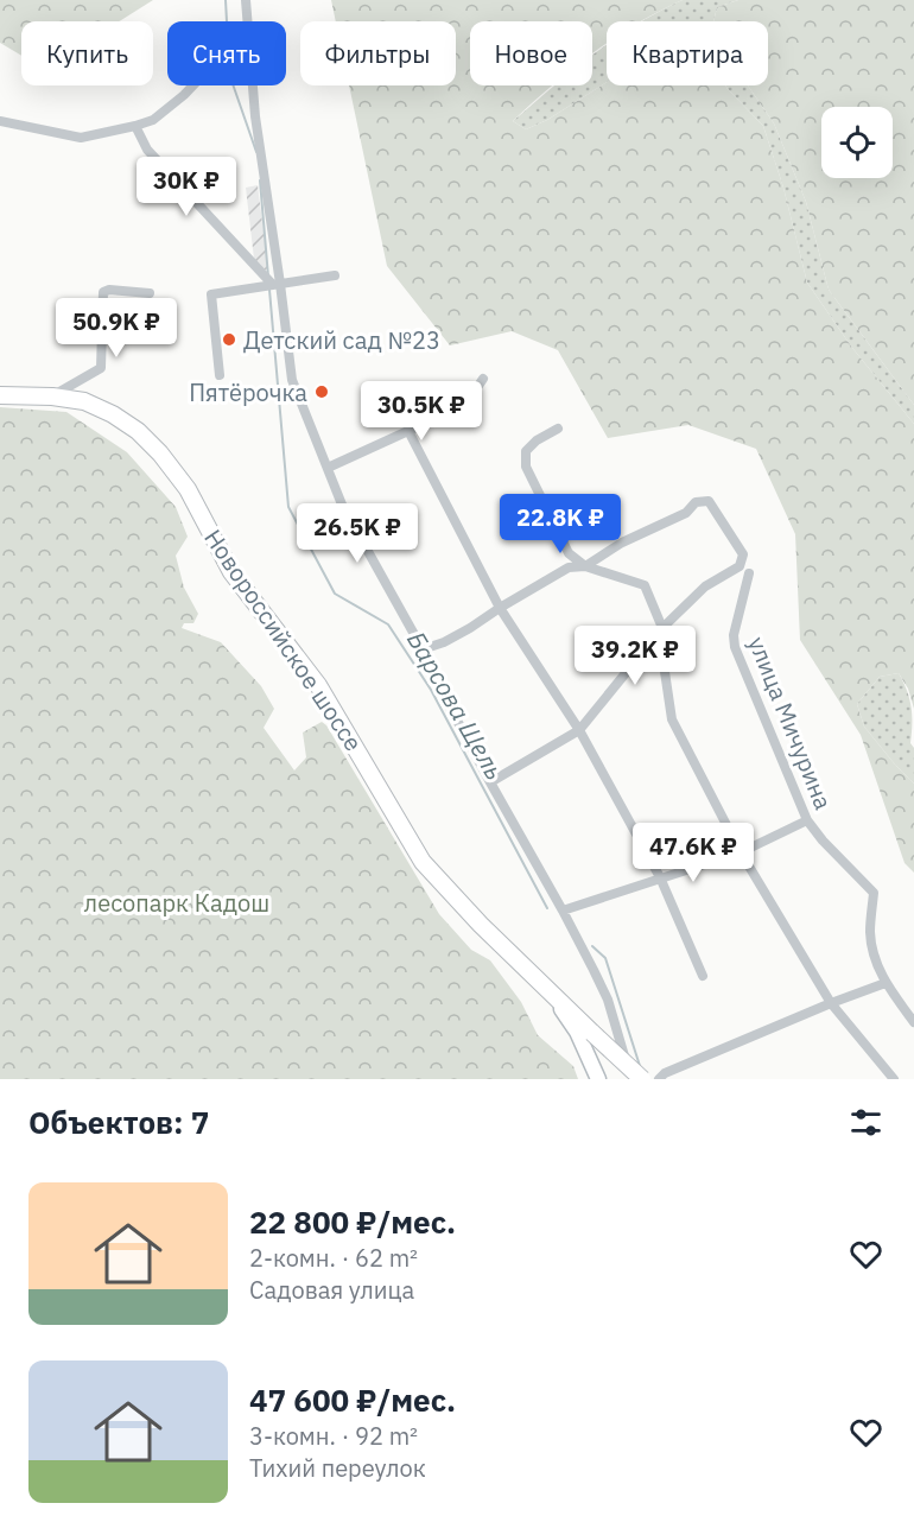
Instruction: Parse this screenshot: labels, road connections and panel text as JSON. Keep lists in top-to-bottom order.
{
  "streets": {
    "highway": ["Новороссийское шоссе"],
    "street": ["улица Мичурина"]
  },
  "water": ["Барсова Щель"],
  "parks": ["лесопарк Кадош"],
  "places": ["Детский сад №23", "Пятёрочка"],
  "page": {
    "chip": [
      "Купить",
      "Снять",
      "Фильтры",
      "Новое",
      "Квартира"
    ],
    "price": [
      "30K ₽",
      "50.9K ₽",
      "30.5K ₽",
      "22.8K ₽",
      "26.5K ₽",
      "39.2K ₽",
      "47.6K ₽"
    ],
    "heading": "Объектов: 7",
    "list": [
      {
        "name": "22 800 ₽/мес.",
        "note": "2-комн. · 62 m² · Садовая улица"
      },
      {
        "name": "47 600 ₽/мес.",
        "note": "3-комн. · 92 m² · Тихий переулок"
      }
    ]
  }
}
